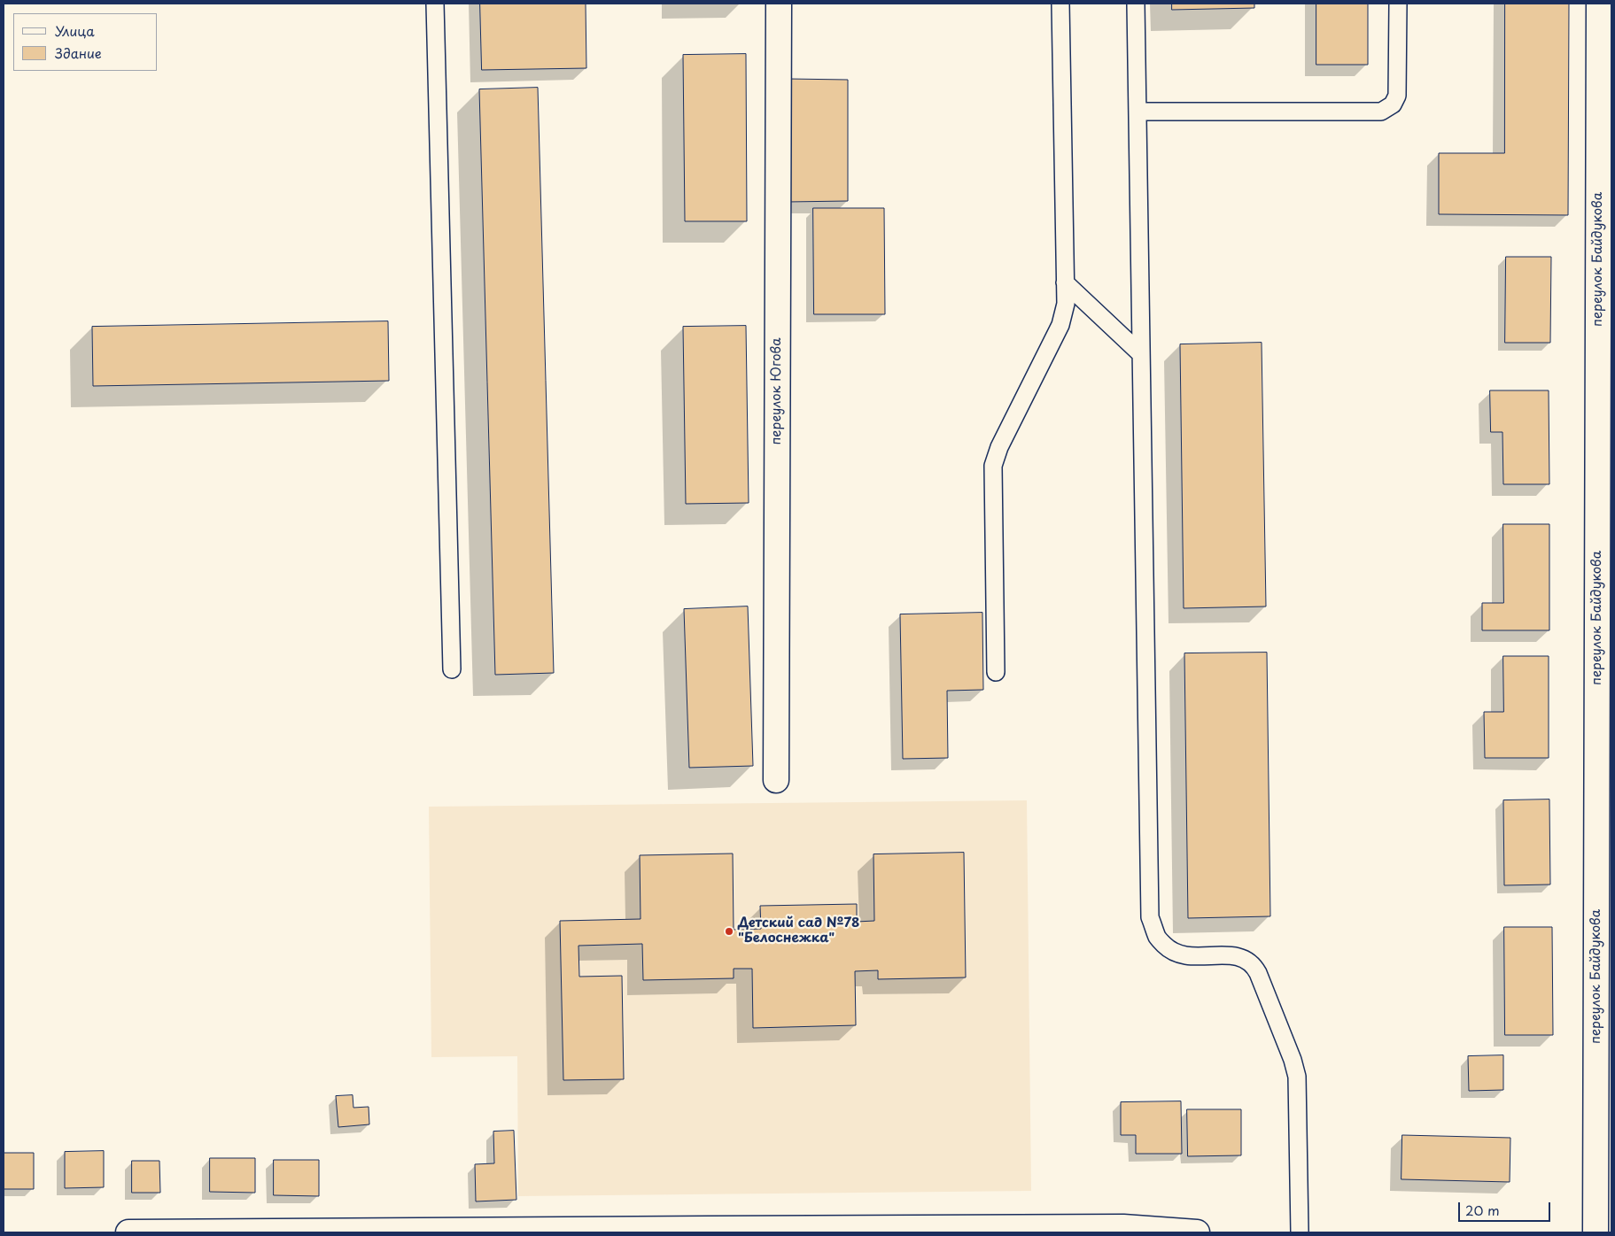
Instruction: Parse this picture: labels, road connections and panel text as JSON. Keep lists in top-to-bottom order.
{
  "streets": {
    "street": ["переулок Байдукова", "переулок Югова"]
  },
  "places": ["Детский сад №78 \"Белоснежка\""],
  "legend": ["Улица", "Здание"],
  "scale_bar": "20 m"
}
